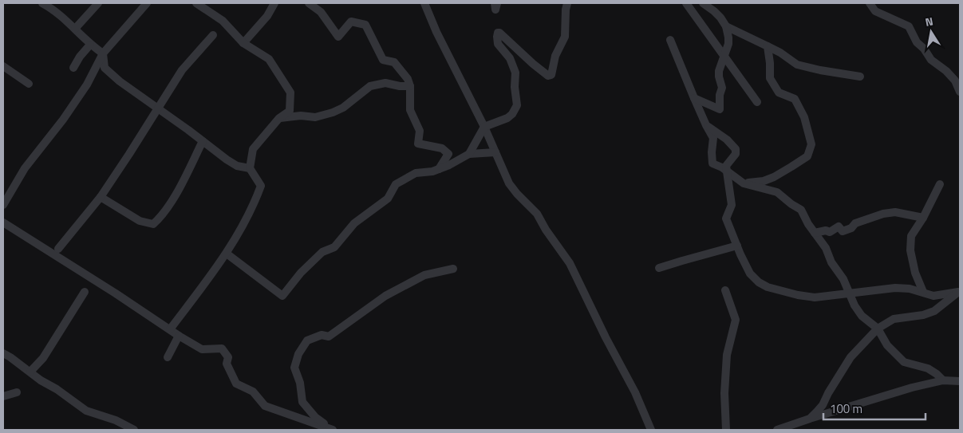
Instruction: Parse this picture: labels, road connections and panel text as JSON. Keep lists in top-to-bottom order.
{
  "scale_bar": "100 m",
  "north": "top"
}
